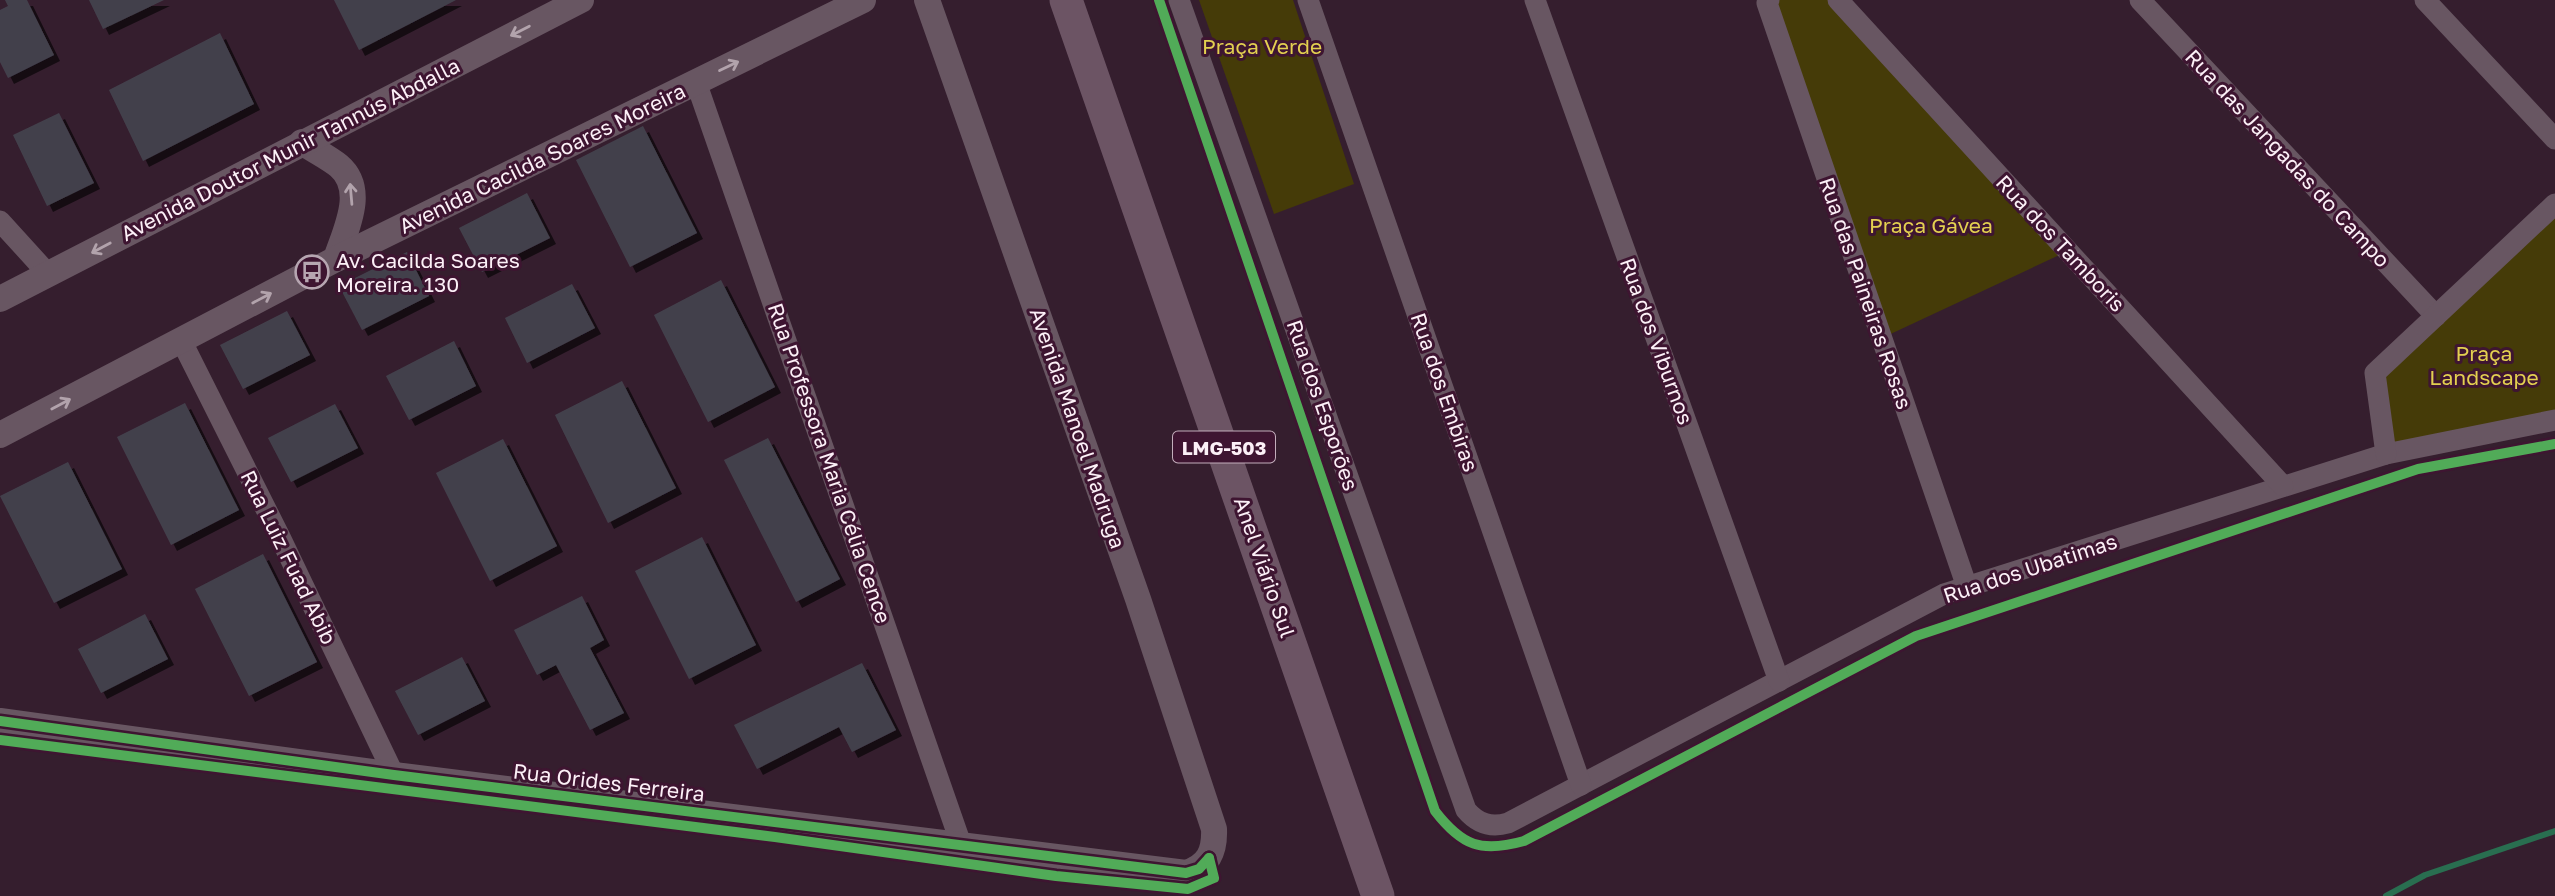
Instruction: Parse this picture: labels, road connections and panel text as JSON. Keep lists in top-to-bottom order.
{
  "streets": {
    "main road": ["LMG-503", "Anel Viário Sul"],
    "street": [
      "Avenida Doutor Munir Tannús Abdalla",
      "Avenida Cacilda Soares Moreira",
      "Rua das Jangadas do Campo",
      "Rua dos Tamboris",
      "Rua das Paineiras Rosas",
      "Rua dos Viburnos",
      "Rua dos Embiras",
      "Rua dos Esporões",
      "Avenida Manoel Madruga",
      "Rua Professora Maria Célia Cence",
      "Rua Luiz Fuad Abib",
      "Rua dos Ubatimas",
      "Rua Orides Ferreira"
    ]
  },
  "crossings": [
    ["Avenida Cacilda Soares Moreira", "Rua Professora Maria Célia Cence"],
    ["Avenida Cacilda Soares Moreira", "Rua Luiz Fuad Abib"],
    ["Rua dos Tamboris", "Rua dos Ubatimas"],
    ["Rua das Paineiras Rosas", "Rua dos Ubatimas"],
    ["Rua dos Viburnos", "Rua dos Ubatimas"],
    ["Rua dos Embiras", "Rua dos Ubatimas"],
    ["Rua dos Esporões", "Rua dos Ubatimas"],
    ["Avenida Manoel Madruga", "Rua Orides Ferreira"],
    ["Rua Professora Maria Célia Cence", "Rua Orides Ferreira"],
    ["Rua Luiz Fuad Abib", "Rua Orides Ferreira"]
  ],
  "one_way": ["Avenida Doutor Munir Tannús Abdalla", "Avenida Cacilda Soares Moreira"],
  "parks": ["Praça Verde", "Praça Gávea", "Praça Landscape"],
  "places": {
    "bus stop": ["Av. Cacilda Soares Moreira. 130"]
  }
}
